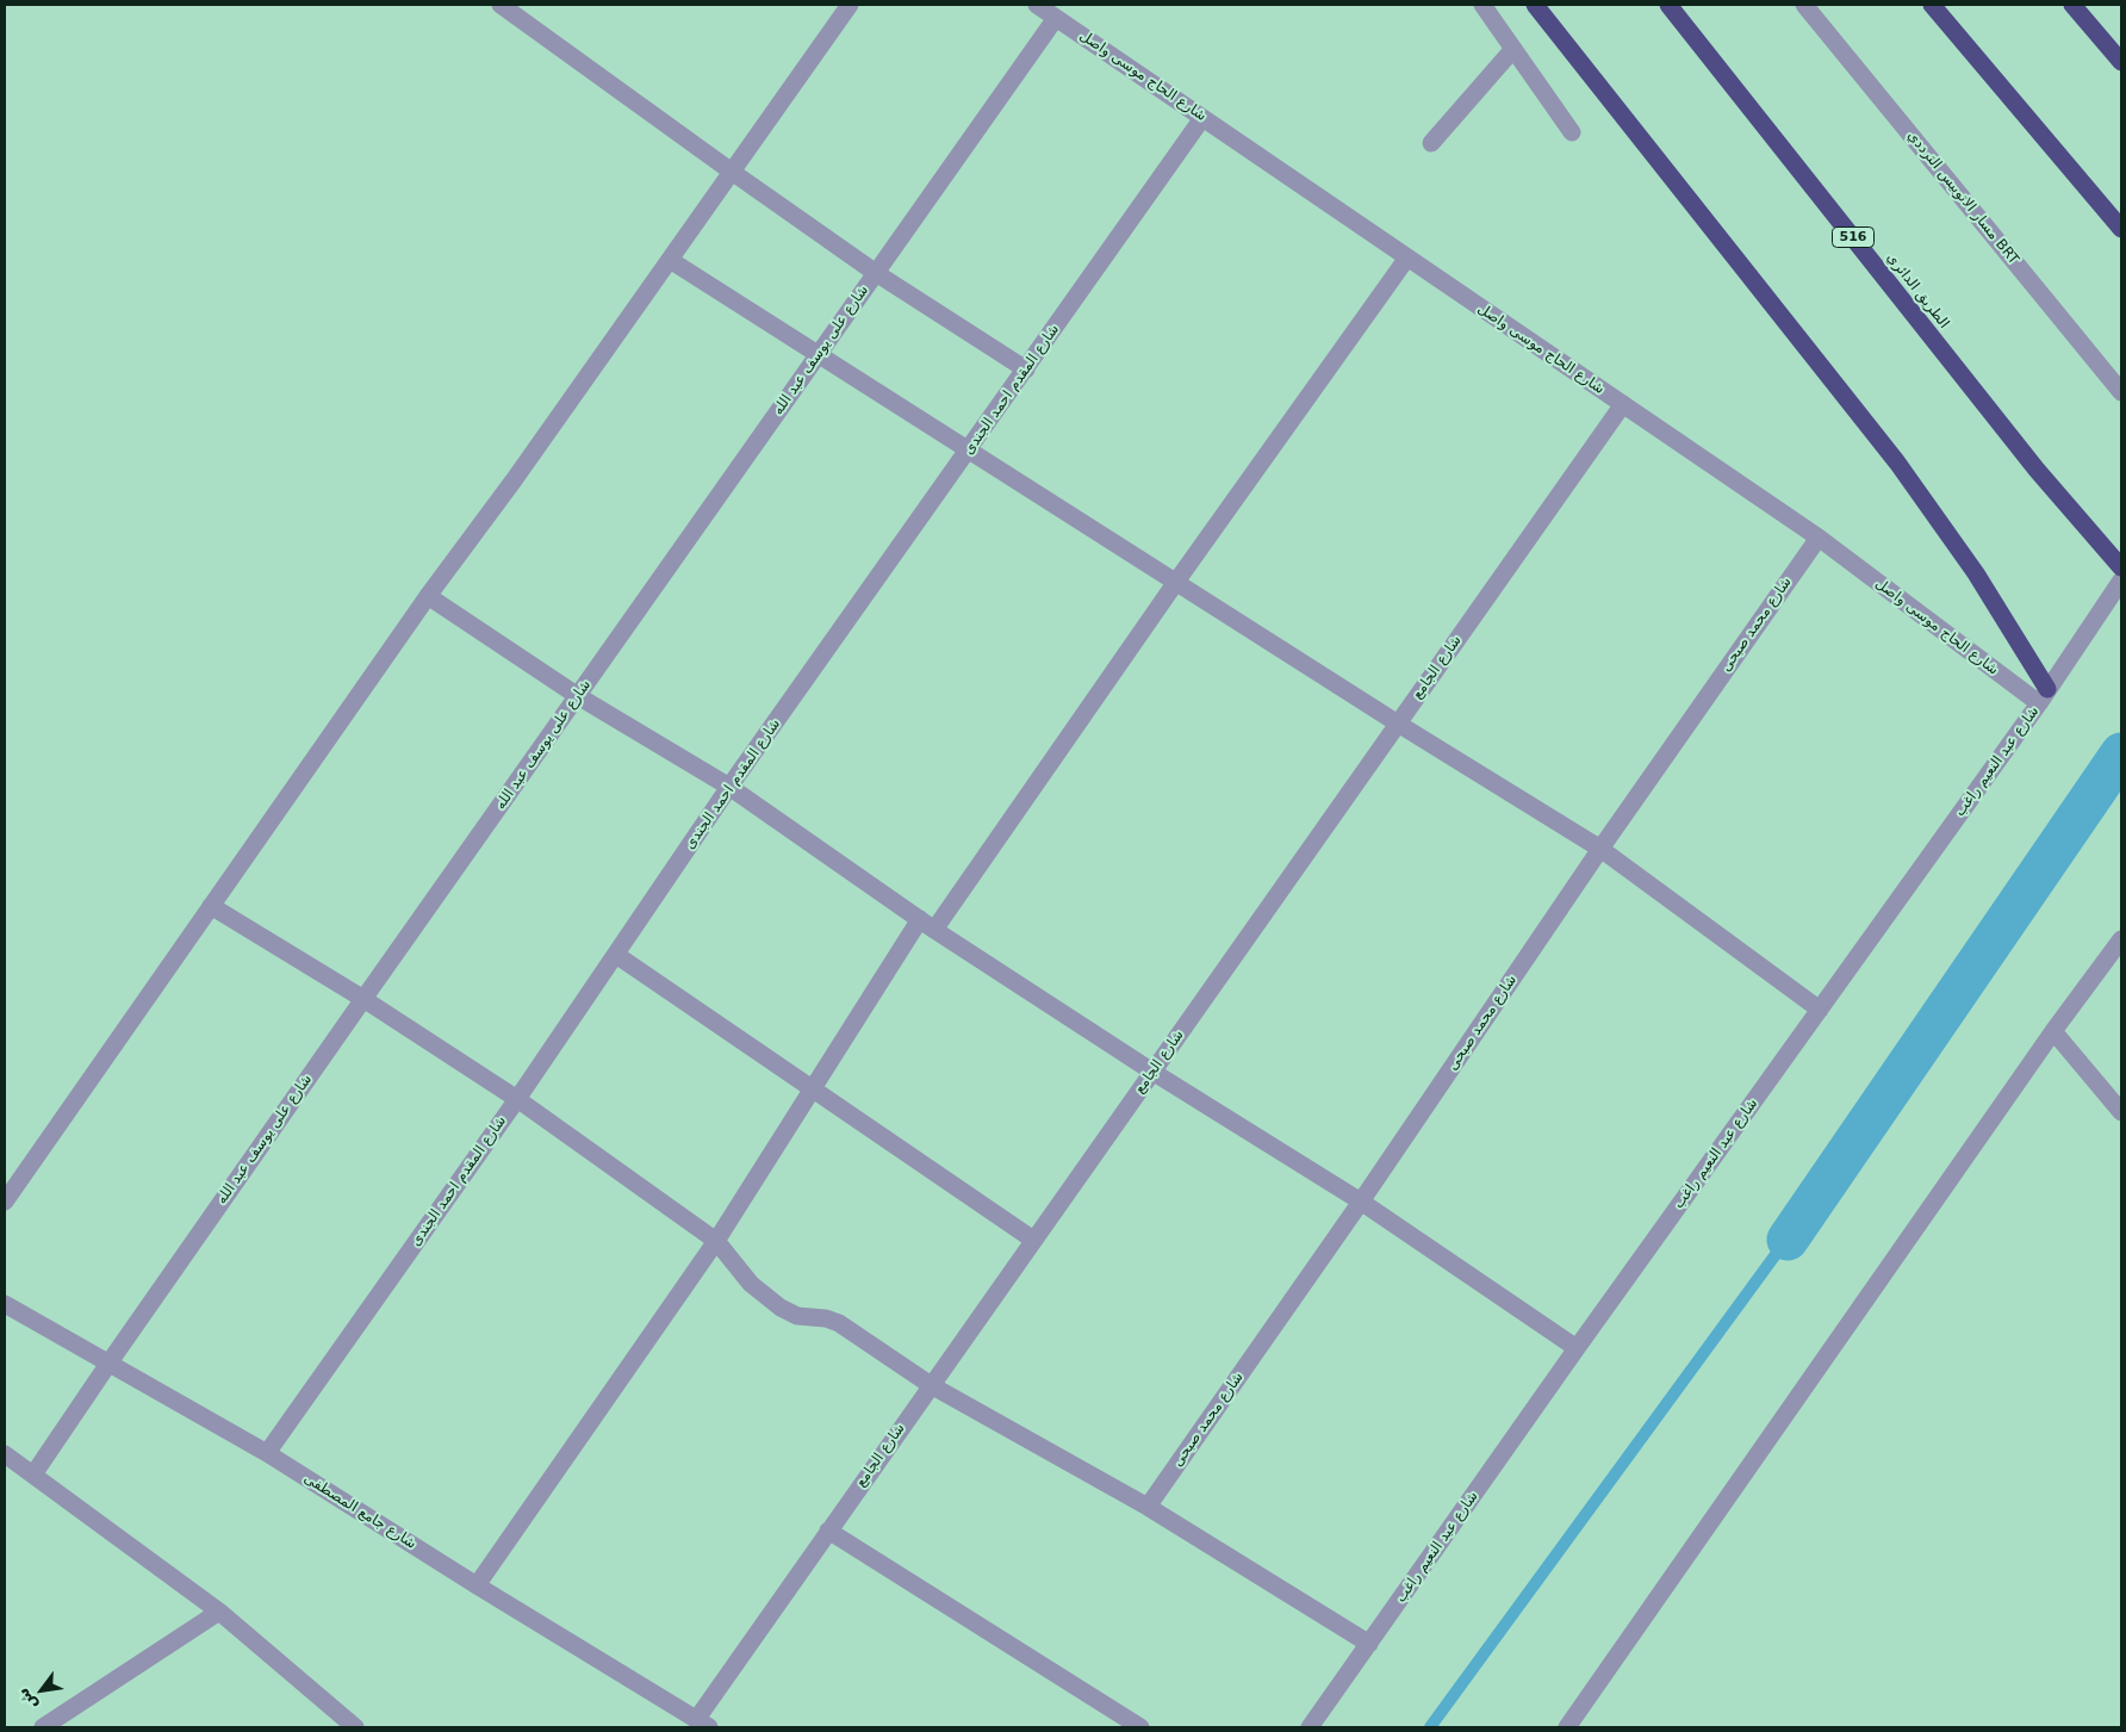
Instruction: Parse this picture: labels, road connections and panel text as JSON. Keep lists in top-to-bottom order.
{
  "streets": {
    "highway": ["516", "الطريق الدائري"],
    "street": [
      "شارع الحاج موسى واصل",
      "مسار الاتوبيس الترددي BRT",
      "شارع على يوسف عبد الله",
      "شارع المقدم احمد الجندى",
      "شارع محمد صبحى",
      "شارع الجامع",
      "شارع عبد النعيم راغب",
      "شارع جامع المصطفى"
    ]
  },
  "crossings": [
    ["شارع الحاج موسى واصل", "شارع على يوسف عبد الله"],
    ["شارع الحاج موسى واصل", "شارع المقدم احمد الجندى"],
    ["شارع الحاج موسى واصل", "شارع محمد صبحى"],
    ["شارع الحاج موسى واصل", "شارع الجامع"],
    ["شارع الحاج موسى واصل", "شارع عبد النعيم راغب"],
    ["شارع على يوسف عبد الله", "شارع جامع المصطفى"],
    ["شارع المقدم احمد الجندى", "شارع جامع المصطفى"],
    ["شارع الجامع", "شارع جامع المصطفى"]
  ],
  "north": "bottom left"
}
